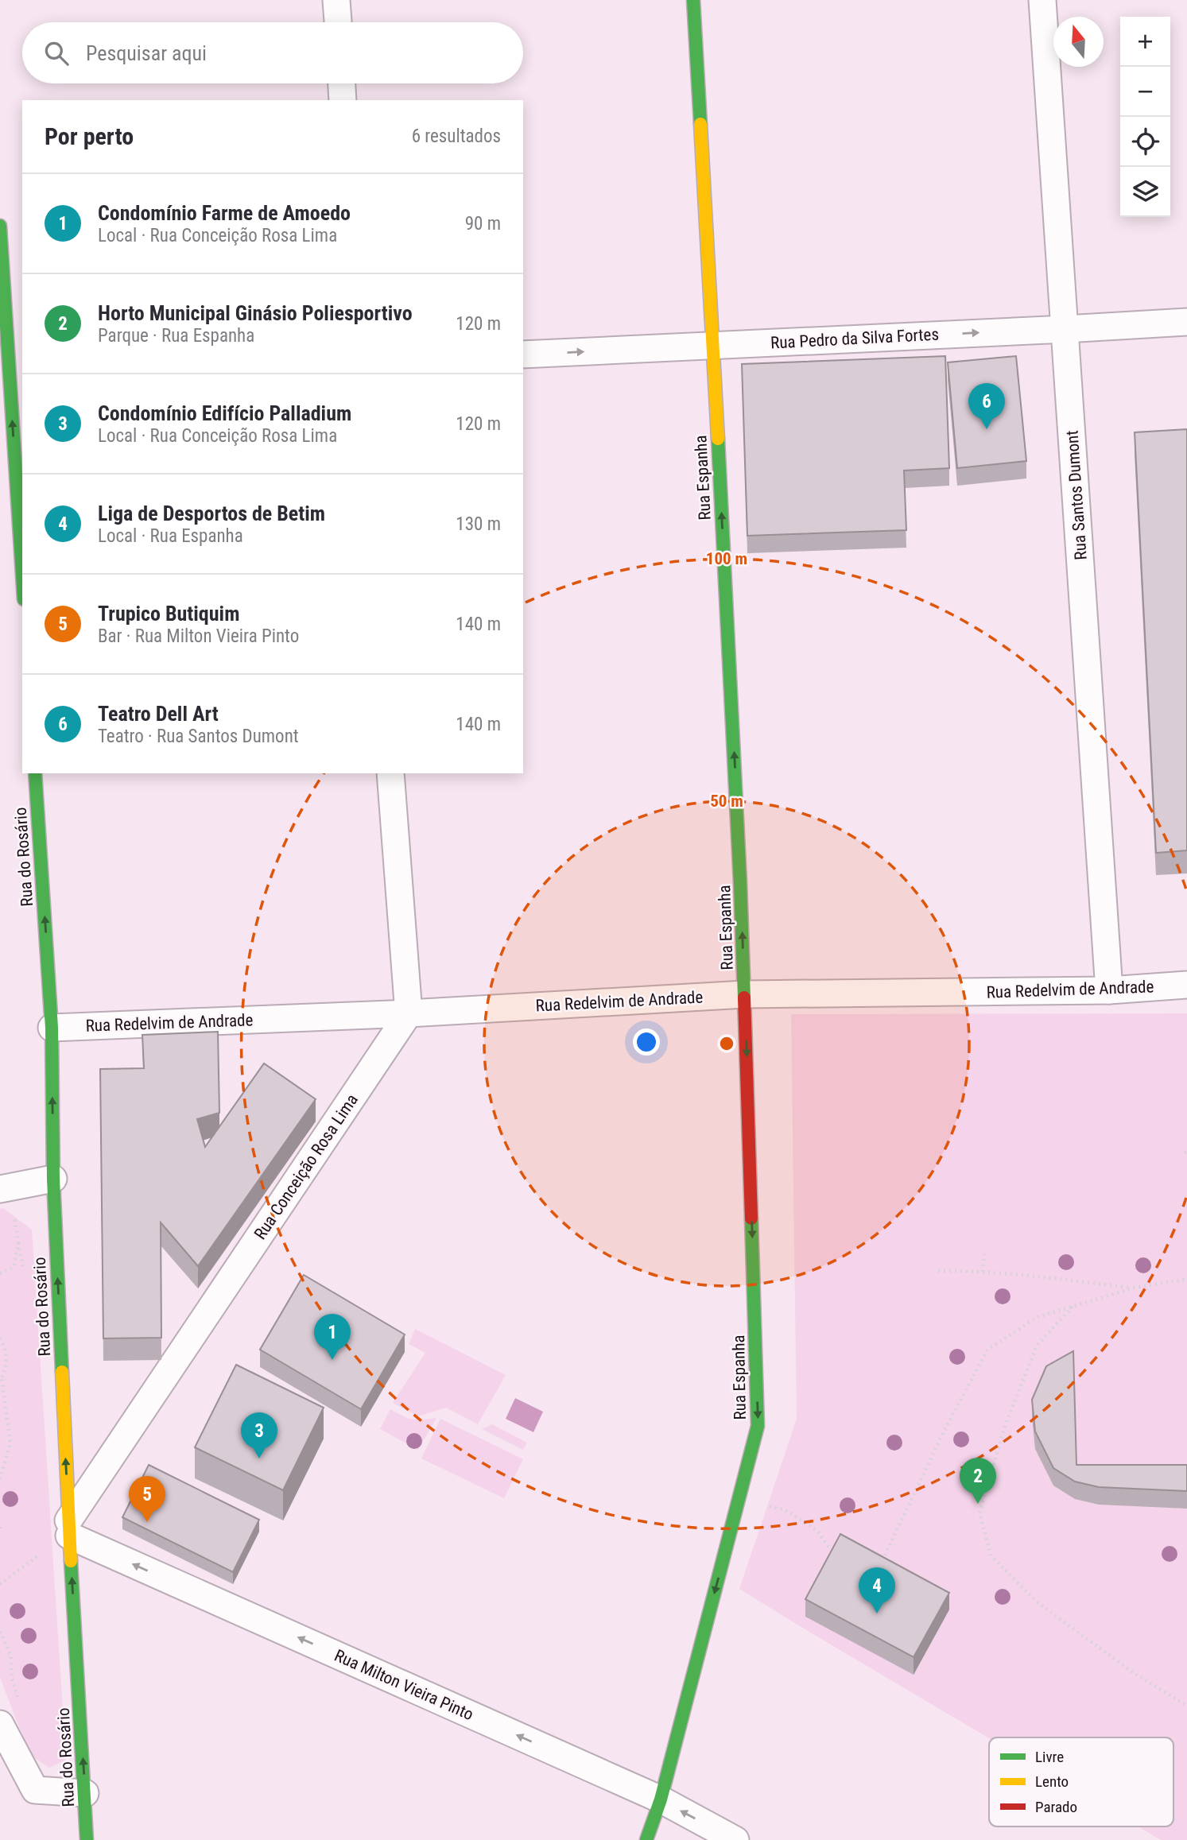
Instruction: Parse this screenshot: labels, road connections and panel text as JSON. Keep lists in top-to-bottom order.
{
  "streets": {
    "street": [
      "Rua Pedro da Silva Fortes",
      "Rua Espanha",
      "Rua Santos Dumont",
      "Rua do Rosário",
      "Rua Redelvim de Andrade",
      "Rua Conceição Rosa Lima",
      "Rua Milton Vieira Pinto"
    ]
  },
  "crossings": [
    ["Rua Pedro da Silva Fortes", "Rua Espanha"],
    ["Rua Pedro da Silva Fortes", "Rua Santos Dumont"],
    ["Rua Espanha", "Rua Redelvim de Andrade"],
    ["Rua Espanha", "Rua Milton Vieira Pinto"],
    ["Rua Santos Dumont", "Rua Redelvim de Andrade"],
    ["Rua do Rosário", "Rua Redelvim de Andrade"],
    ["Rua do Rosário", "Rua Conceição Rosa Lima"],
    ["Rua do Rosário", "Rua Milton Vieira Pinto"],
    ["Rua Redelvim de Andrade", "Rua Conceição Rosa Lima"],
    ["Rua Conceição Rosa Lima", "Rua Milton Vieira Pinto"]
  ],
  "one_way": ["Rua Pedro da Silva Fortes", "Rua do Rosário", "Rua Milton Vieira Pinto"],
  "legend": ["Livre", "Lento", "Parado"],
  "north": "top",
  "page": {
    "map_buttons": ["+", "−"],
    "search": "Pesquisar aqui",
    "heading": ["Por perto", "6 resultados"],
    "list": [
      {
        "mark": "1",
        "name": "Condomínio Farme de Amoedo",
        "note": "Local · Rua Conceição Rosa Lima",
        "value": "90 m"
      },
      {
        "mark": "2",
        "name": "Horto Municipal Ginásio Poliesportivo",
        "note": "Parque · Rua Espanha",
        "value": "120 m"
      },
      {
        "mark": "3",
        "name": "Condomínio Edifício Palladium",
        "note": "Local · Rua Conceição Rosa Lima",
        "value": "120 m"
      },
      {
        "mark": "4",
        "name": "Liga de Desportos de Betim",
        "note": "Local · Rua Espanha",
        "value": "130 m"
      },
      {
        "mark": "5",
        "name": "Trupico Butiquim",
        "note": "Bar · Rua Milton Vieira Pinto",
        "value": "140 m"
      },
      {
        "mark": "6",
        "name": "Teatro Dell Art",
        "note": "Teatro · Rua Santos Dumont",
        "value": "140 m"
      }
    ],
    "pins": [
      "6",
      "1",
      "3",
      "2",
      "5",
      "4"
    ]
  },
  "rings": ["100 m", "50 m"]
}
